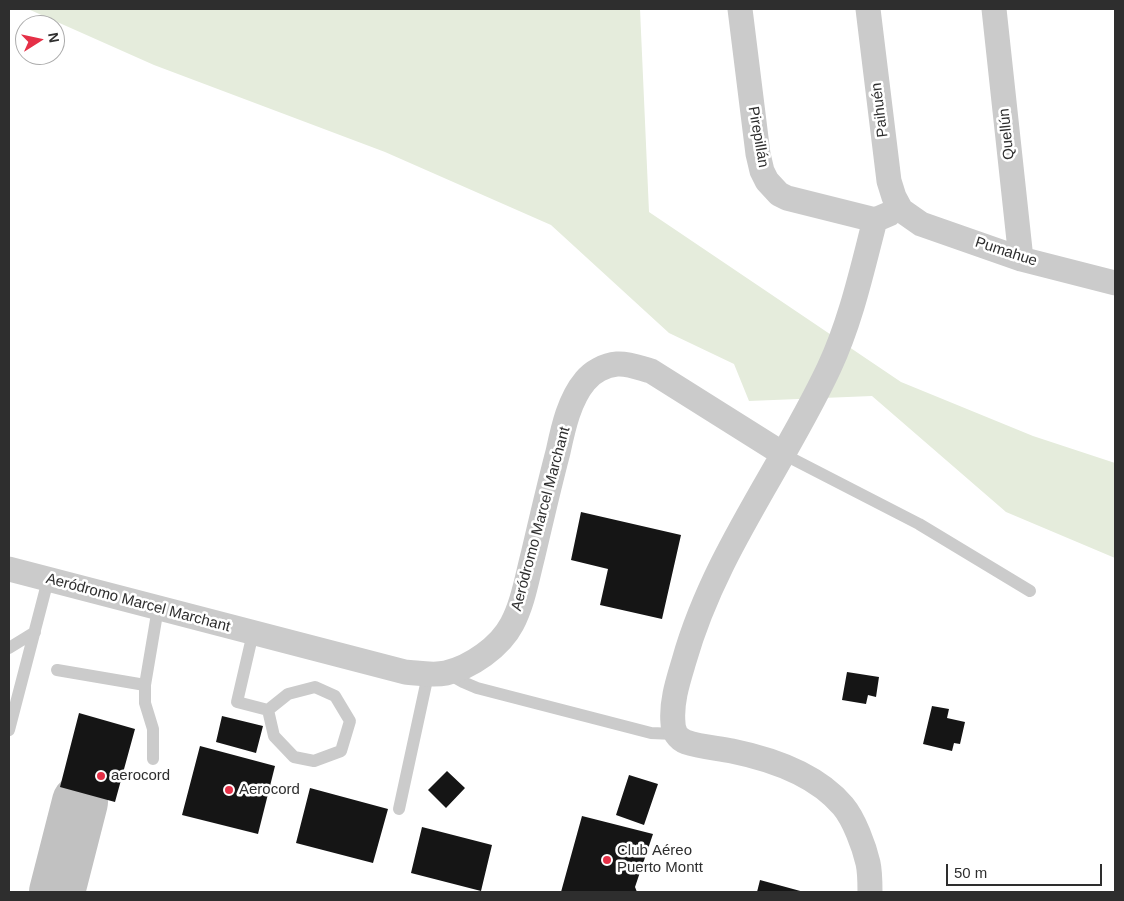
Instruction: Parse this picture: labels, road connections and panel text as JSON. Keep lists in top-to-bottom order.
{
  "streets": {
    "street": [
      "Paihuén",
      "Quellún",
      "Pirepillán",
      "Pumahue",
      "Aeródromo Marcel Marchant"
    ]
  },
  "crossings": [
    ["Paihuén", "Pumahue"],
    ["Quellún", "Pumahue"]
  ],
  "places": ["aerocord", "Aerocord", "Club Aéreo Puerto Montt"],
  "scale_bar": "50 m",
  "north": "right"
}
